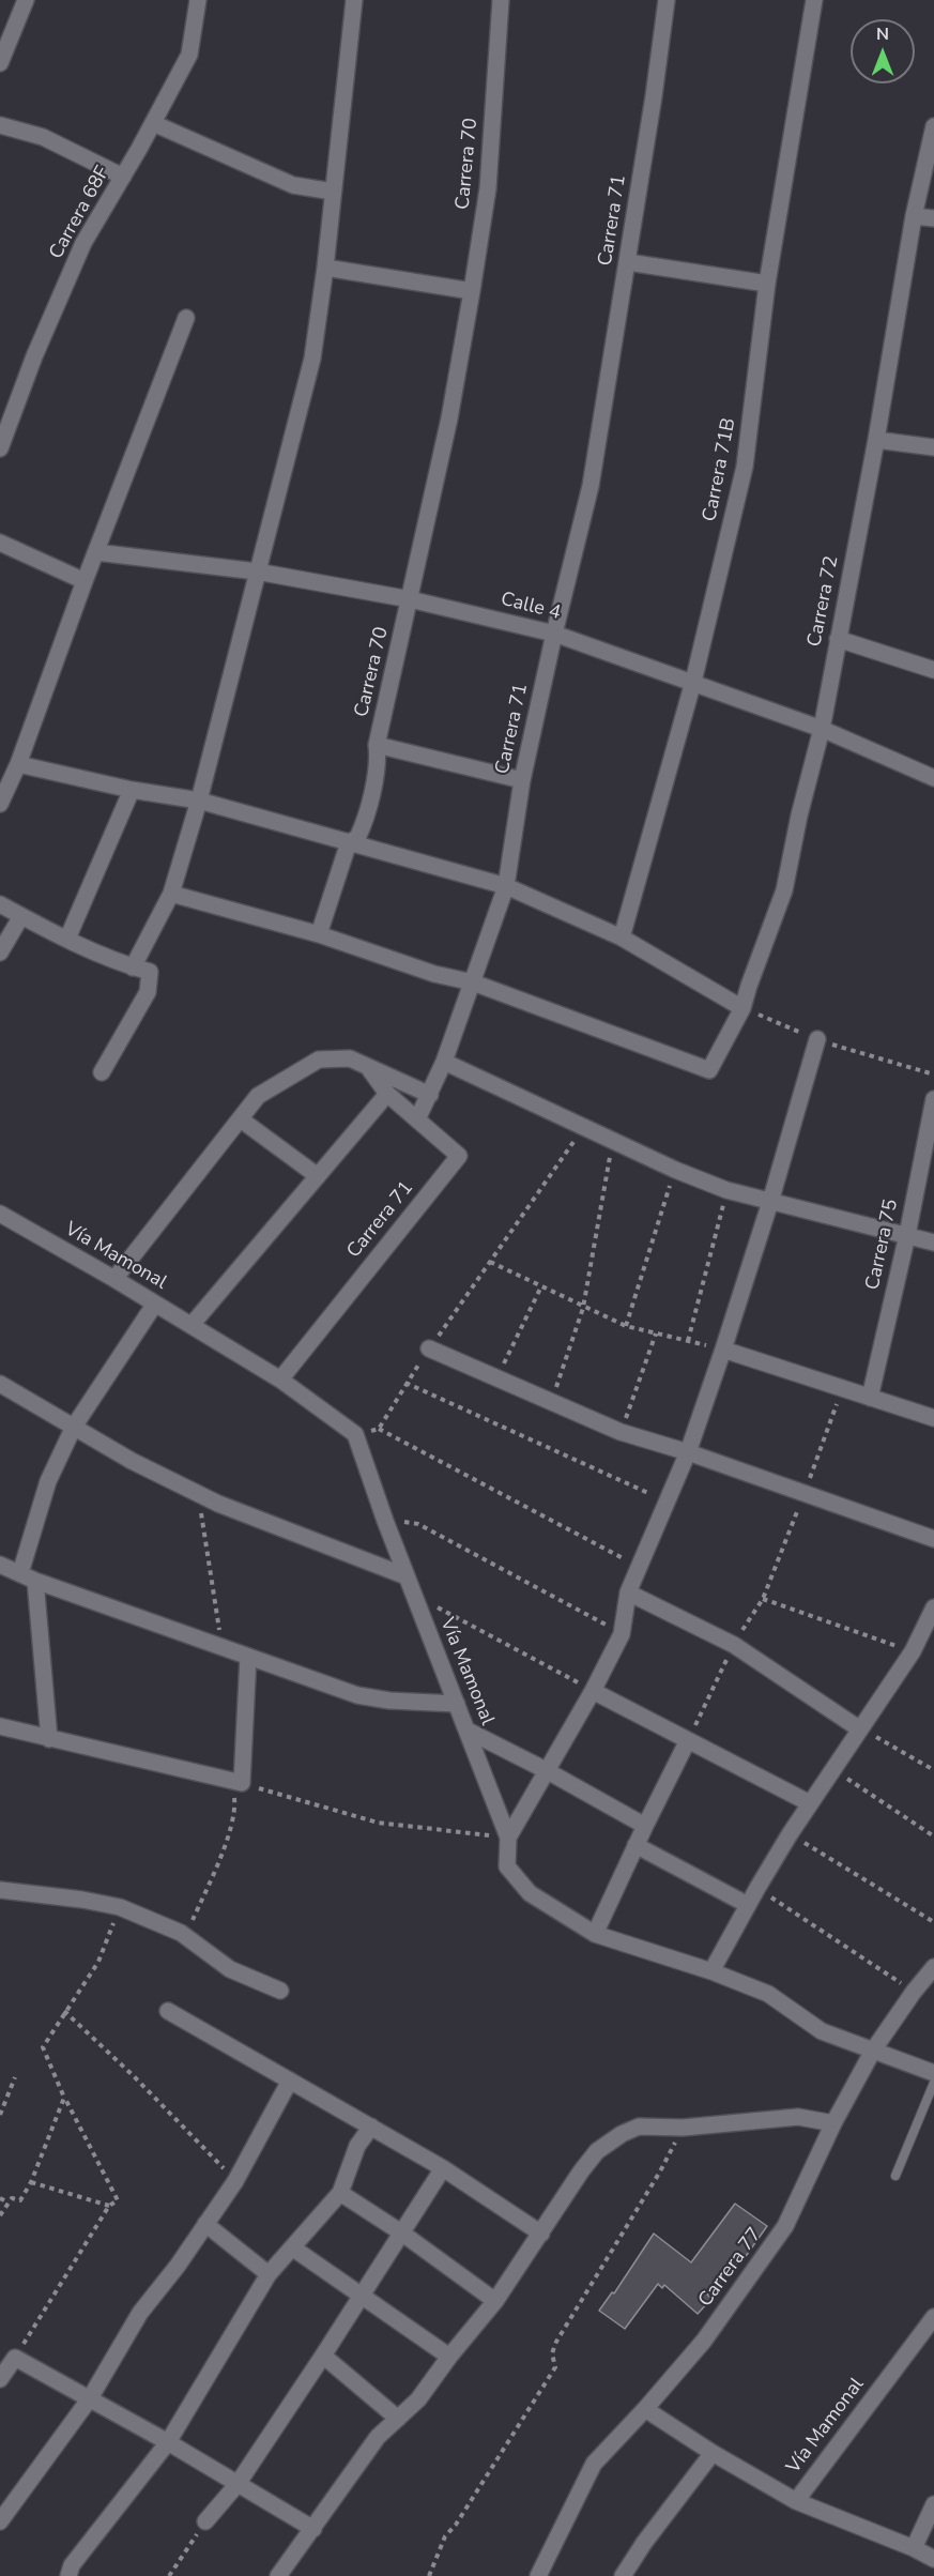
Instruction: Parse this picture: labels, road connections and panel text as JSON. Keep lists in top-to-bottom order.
{
  "streets": {
    "street": [
      "Carrera 70",
      "Carrera 68F",
      "Carrera 71",
      "Carrera 71B",
      "Carrera 72",
      "Calle 4",
      "Carrera 75",
      "Vía Mamonal",
      "Carrera 77"
    ]
  },
  "crossings": [
    ["Carrera 70", "Calle 4"],
    ["Carrera 71", "Carrera 72"],
    ["Carrera 71", "Calle 4"],
    ["Carrera 71", "Vía Mamonal"],
    ["Carrera 71B", "Calle 4"],
    ["Carrera 72", "Calle 4"],
    ["Vía Mamonal", "Carrera 77"]
  ],
  "north": "top"
}
